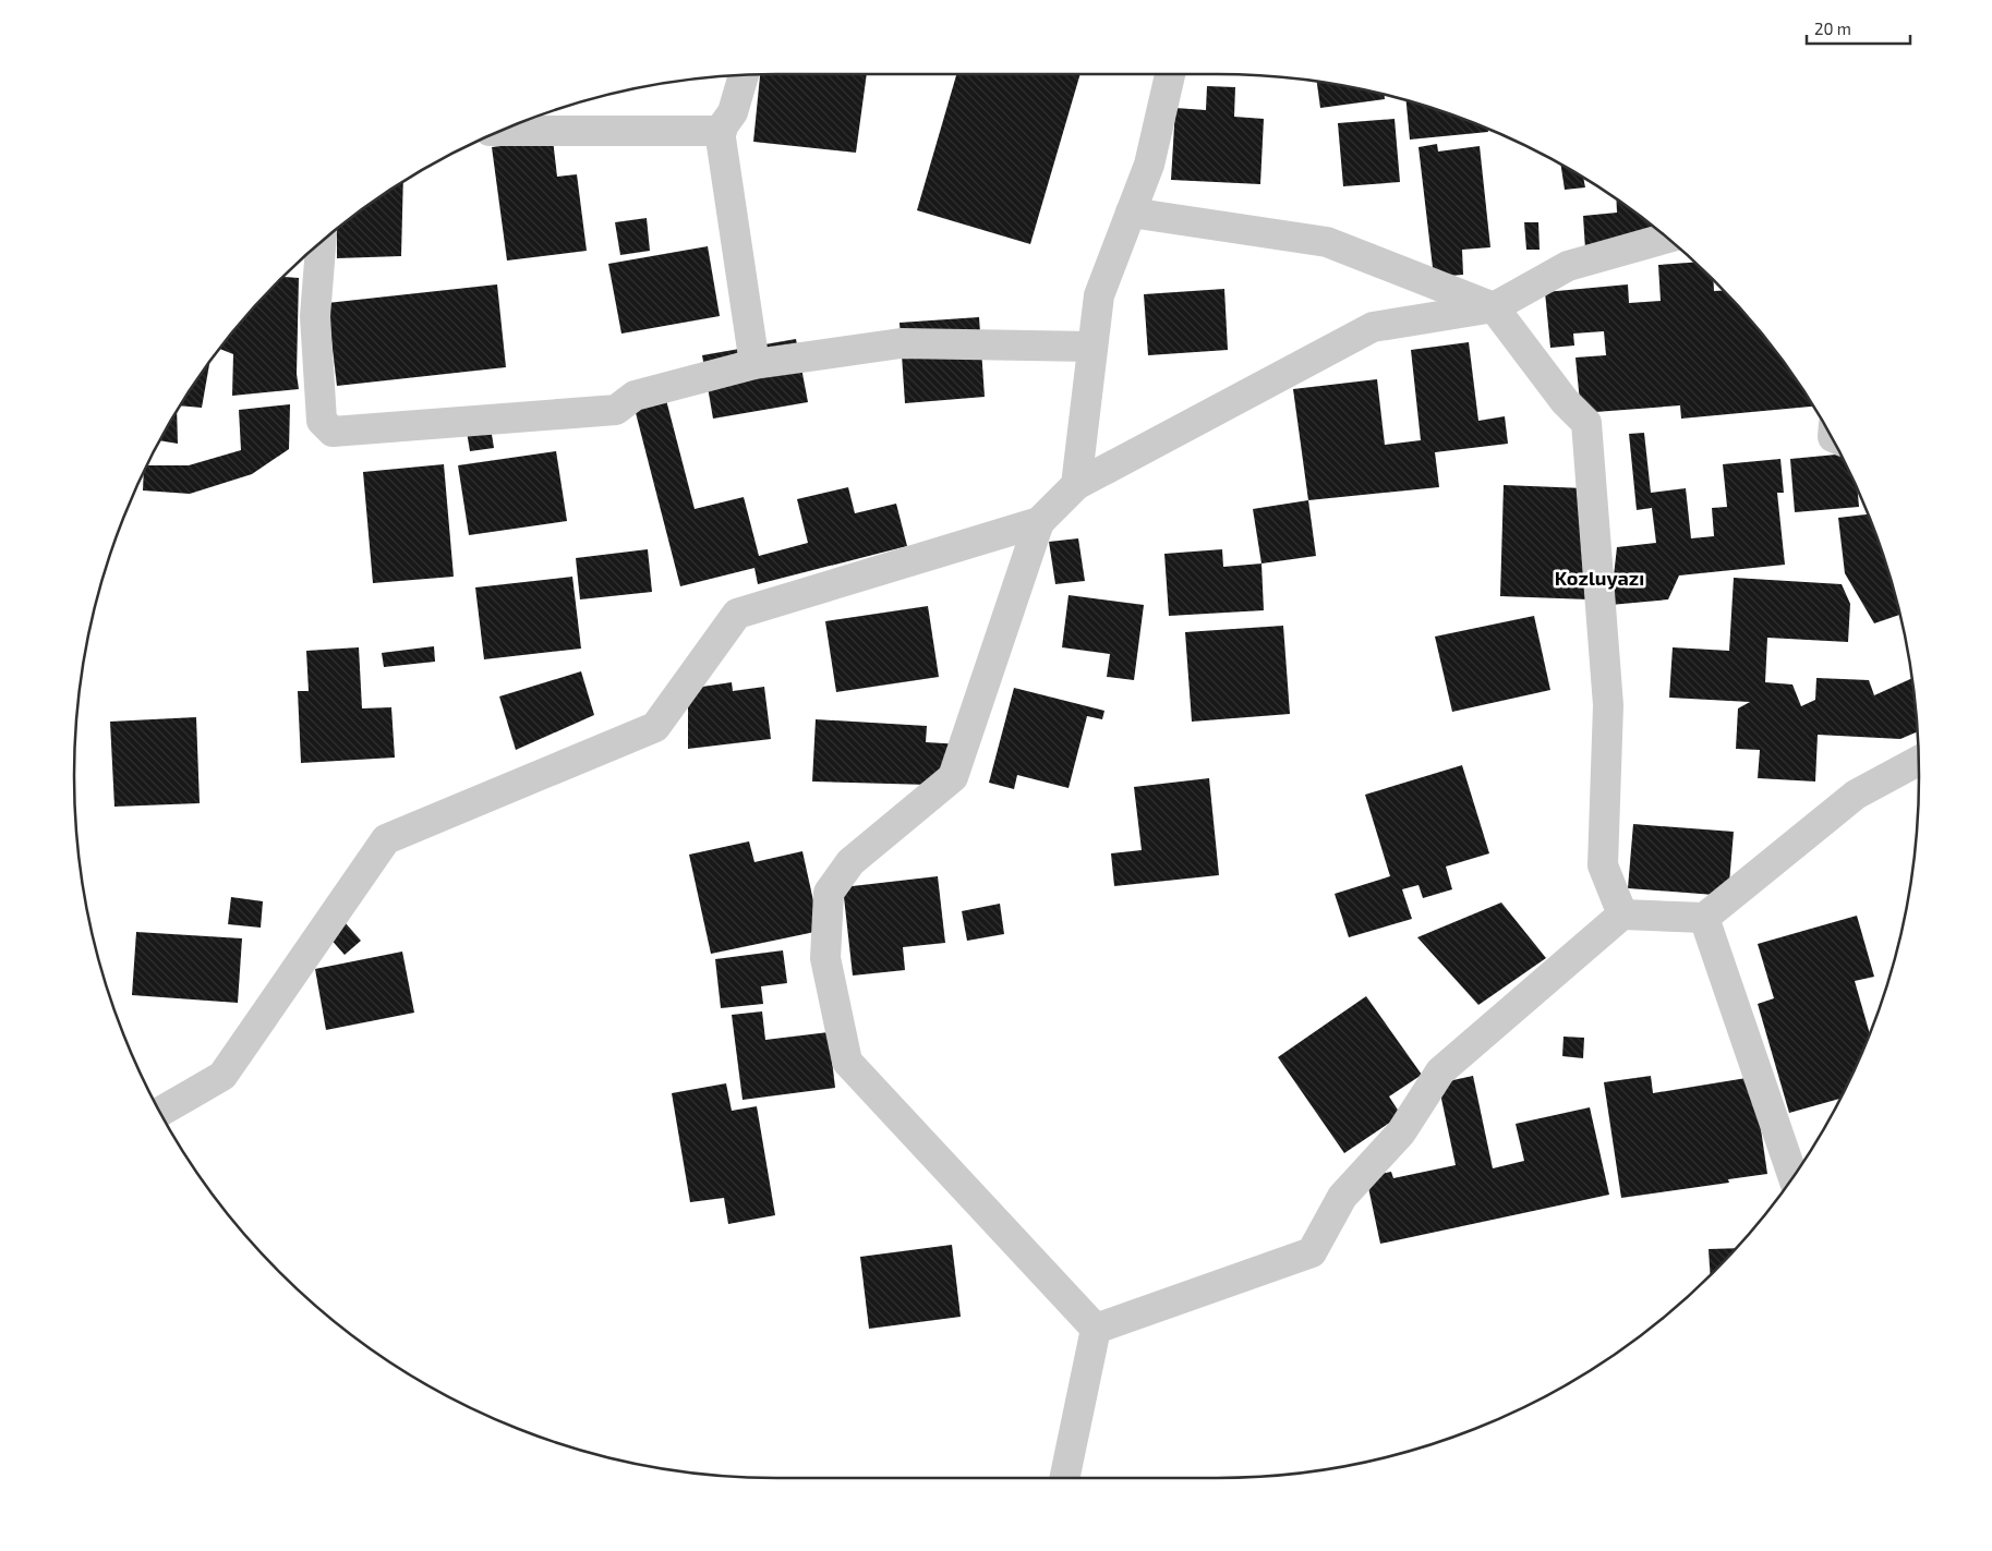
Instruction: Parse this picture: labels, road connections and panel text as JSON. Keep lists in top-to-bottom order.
{
  "districts": ["Kozluyazı"],
  "scale_bar": "20 m"
}
